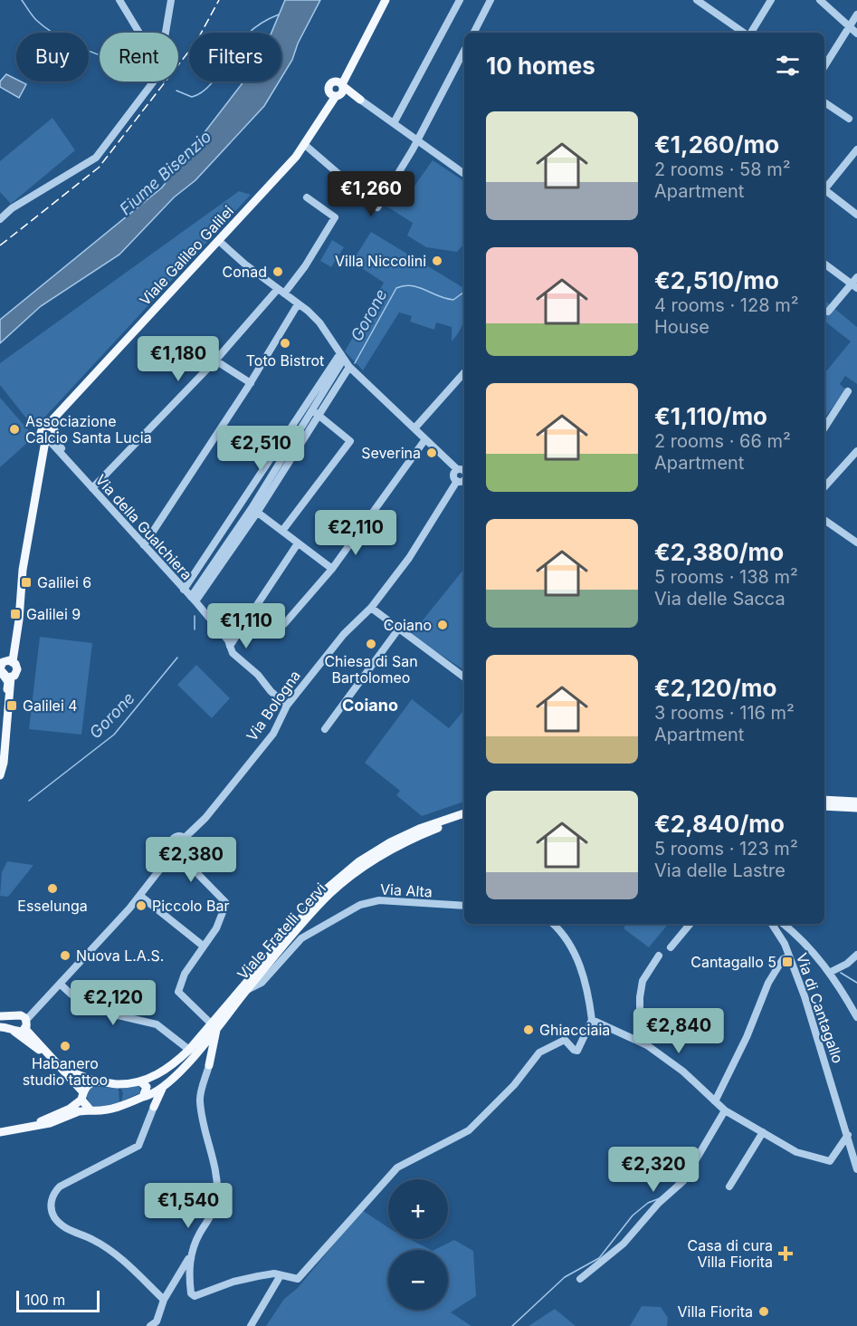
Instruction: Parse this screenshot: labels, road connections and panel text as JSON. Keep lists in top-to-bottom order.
{
  "streets": {
    "main road": ["Viale Galileo Galilei", "Viale Fratelli Cervi"],
    "street": [
      "Via della Gualchiera",
      "Via Bologna",
      "Via Alta",
      "Via di Cantagallo"
    ]
  },
  "crossings": [
    ["Viale Galileo Galilei", "Via della Gualchiera"],
    ["Via della Gualchiera", "Via Bologna"],
    ["Via Alta", "Viale Fratelli Cervi"]
  ],
  "districts": ["Coiano"],
  "water": ["Fiume Bisenzio", "Gorone"],
  "places": {
    "other": [
      "Villa Niccolini",
      "Conad",
      "Toto Bistrot",
      "Associazione Calcio Santa Lucia",
      "Severina",
      "Coiano",
      "Chiesa di San Bartolomeo",
      "Esselunga",
      "Piccolo Bar",
      "Nuova L.A.S.",
      "Ghiacciaia",
      "Habanero studio tattoo",
      "Villa Fiorita"
    ],
    "transit": [
      "Galilei 6",
      "Galilei 9",
      "Galilei 4",
      "Cantagallo 5"
    ],
    "health": ["Casa di cura Villa Fiorita"]
  },
  "scale_bar": "100 m",
  "page": {
    "chip": ["Buy", "Rent", "Filters"],
    "heading": "10 homes",
    "list": [
      {
        "name": "€1,260/mo",
        "note": "2 rooms · 58 m² · Apartment"
      },
      {
        "name": "€2,510/mo",
        "note": "4 rooms · 128 m² · House"
      },
      {
        "name": "€1,110/mo",
        "note": "2 rooms · 66 m² · Apartment"
      },
      {
        "name": "€2,380/mo",
        "note": "5 rooms · 138 m² · Via delle Sacca"
      },
      {
        "name": "€2,120/mo",
        "note": "3 rooms · 116 m² · Apartment"
      },
      {
        "name": "€2,840/mo",
        "note": "5 rooms · 123 m² · Via delle Lastre"
      }
    ],
    "price": [
      "€1,260",
      "€1,180",
      "€2,510",
      "€2,110",
      "€1,110",
      "€2,380",
      "€2,120",
      "€2,840",
      "€2,320",
      "€1,540"
    ],
    "map_buttons": ["+", "−"],
    "scale": "100 m"
  }
}
